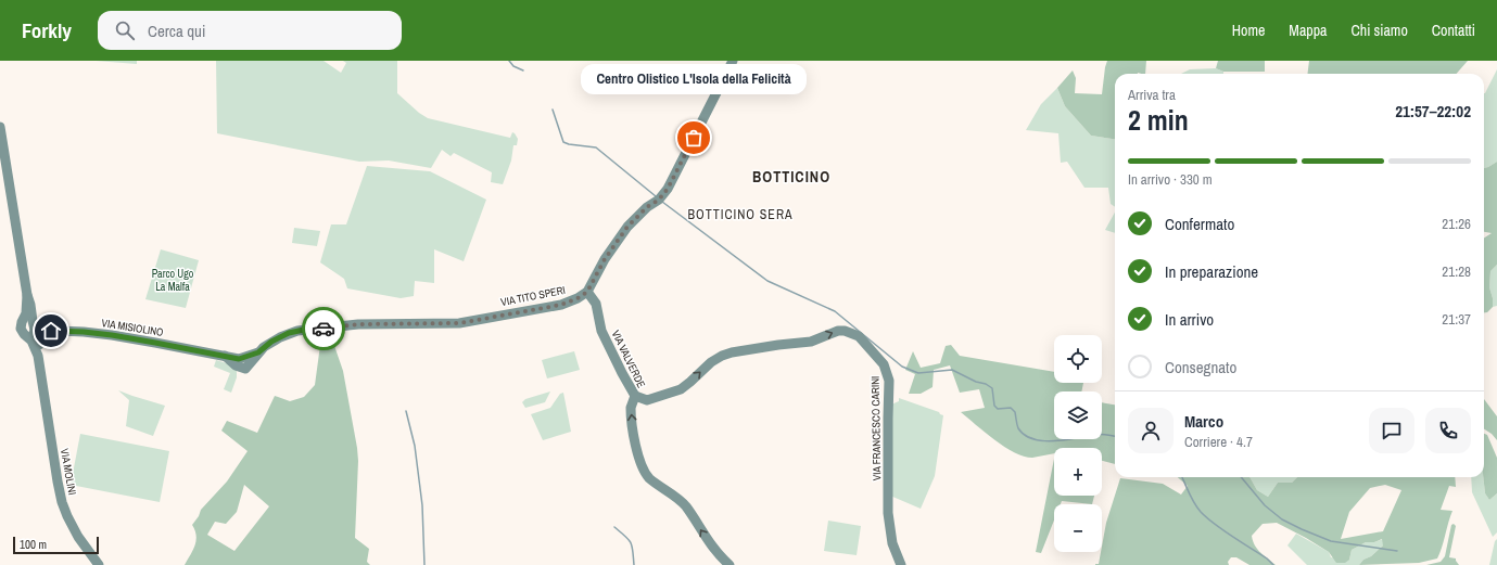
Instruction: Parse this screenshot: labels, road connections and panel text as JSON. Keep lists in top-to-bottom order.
{
  "streets": {
    "street": [
      "VIA TITO SPERI",
      "VIA MISIOLINO",
      "VIA VALVERDE",
      "VIA FRANCESCO CARINI",
      "VIA MOLINI"
    ]
  },
  "crossings": [
    ["VIA TITO SPERI", "VIA MISIOLINO"],
    ["VIA TITO SPERI", "VIA VALVERDE"],
    ["VIA MISIOLINO", "VIA MOLINI"],
    ["VIA VALVERDE", "VIA FRANCESCO CARINI"]
  ],
  "one_way": ["VIA VALVERDE"],
  "districts": ["BOTTICINO", "BOTTICINO SERA"],
  "parks": ["Parco Ugo La Malfa"],
  "places": ["Centro Olistico L'Isola della Felicità"],
  "scale_bar": "100 m",
  "page": {
    "header": "Forkly",
    "search": "Cerca qui",
    "nav": [
      "Home",
      "Mappa",
      "Chi siamo",
      "Contatti"
    ],
    "bubble": "Centro Olistico L'Isola della Felicità",
    "heading": ["2 min", "Arriva tra", "21:57–22:02"],
    "panel": ["Marco", "Corriere · 4.7"],
    "bar": "In arrivo · 330 m",
    "list": [
      ["Confermato", "21:26"],
      ["In preparazione", "21:28"],
      ["In arrivo", "21:37"],
      "Consegnato"
    ],
    "map_buttons": ["+", "−"],
    "scale": "100 m"
  }
}
